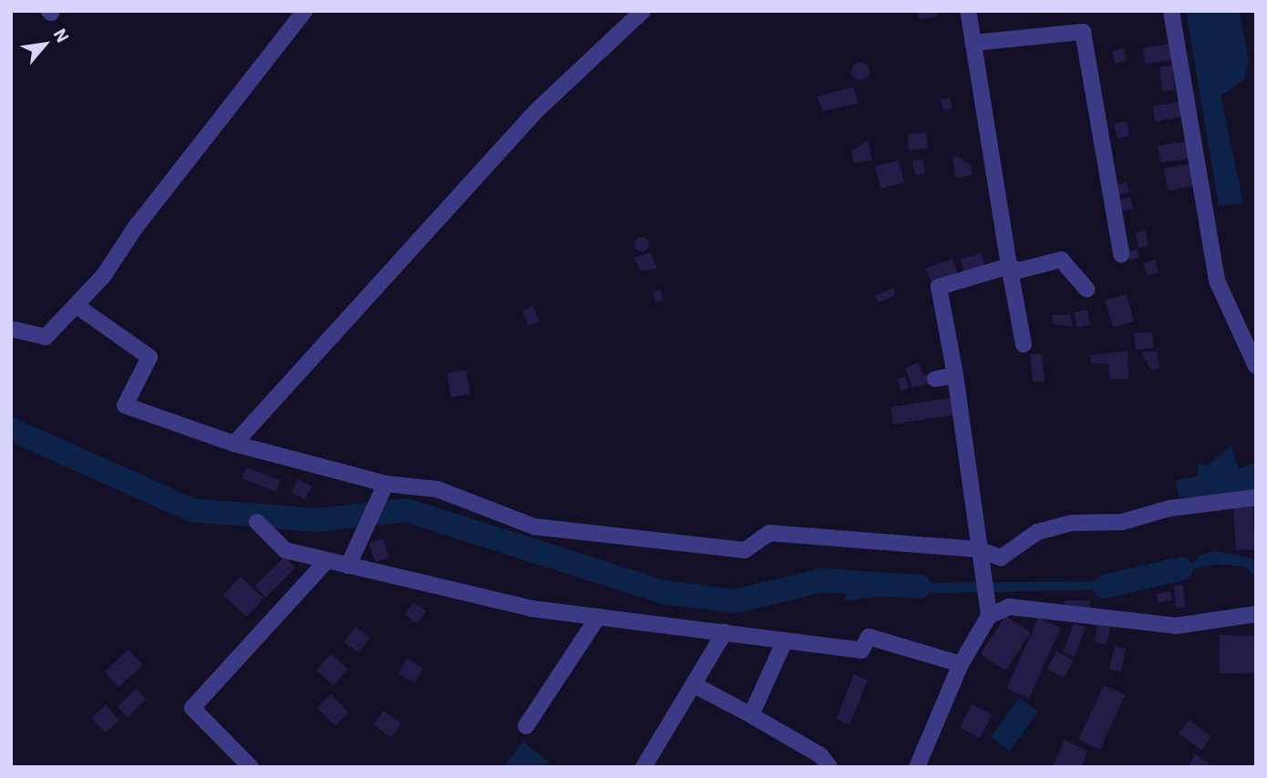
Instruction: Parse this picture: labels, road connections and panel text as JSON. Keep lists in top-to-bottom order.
{
  "north": "top right"
}
